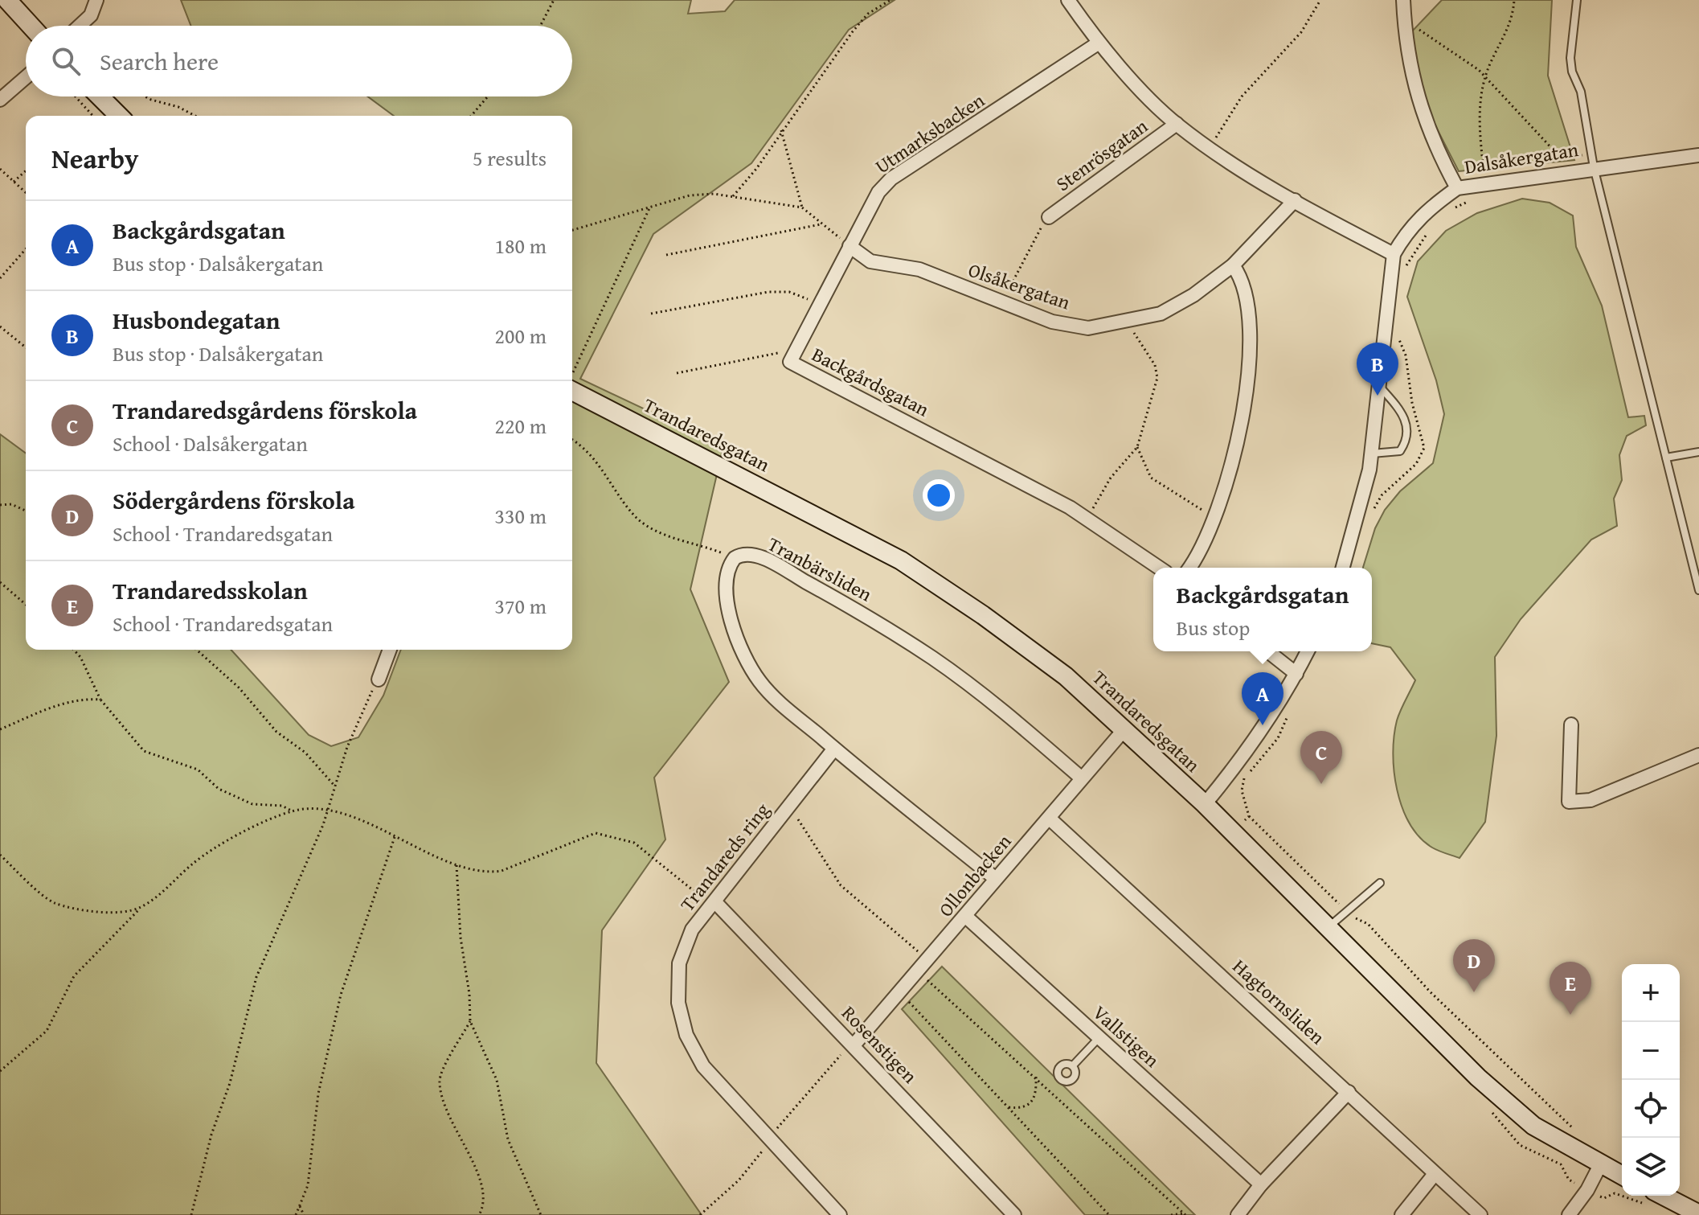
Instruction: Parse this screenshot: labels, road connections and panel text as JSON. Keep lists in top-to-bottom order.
{
  "streets": {
    "street": [
      "Utmarksbacken",
      "Stenrösgatan",
      "Dalsåkergatan",
      "Olsåkergatan",
      "Backgårdsgatan",
      "Trandaredsgatan",
      "Tranbärsliden",
      "Trandareds ring",
      "Ollonbacken",
      "Hagtornsliden",
      "Vallstigen",
      "Rosenstigen"
    ]
  },
  "crossings": [
    ["Utmarksbacken", "Olsåkergatan"],
    ["Utmarksbacken", "Backgårdsgatan"],
    ["Trandaredsgatan", "Ollonbacken"],
    ["Tranbärsliden", "Ollonbacken"],
    ["Trandareds ring", "Rosenstigen"],
    ["Ollonbacken", "Hagtornsliden"],
    ["Ollonbacken", "Vallstigen"],
    ["Ollonbacken", "Rosenstigen"]
  ],
  "page": {
    "search": "Search here",
    "heading": ["Nearby", "5 results"],
    "list": [
      {
        "mark": "A",
        "name": "Backgårdsgatan",
        "note": "Bus stop · Dalsåkergatan",
        "value": "180 m"
      },
      {
        "mark": "B",
        "name": "Husbondegatan",
        "note": "Bus stop · Dalsåkergatan",
        "value": "200 m"
      },
      {
        "mark": "C",
        "name": "Trandaredsgårdens förskola",
        "note": "School · Dalsåkergatan",
        "value": "220 m"
      },
      {
        "mark": "D",
        "name": "Södergårdens förskola",
        "note": "School · Trandaredsgatan",
        "value": "330 m"
      },
      {
        "mark": "E",
        "name": "Trandaredsskolan",
        "note": "School · Trandaredsgatan",
        "value": "370 m"
      }
    ],
    "pins": [
      "B",
      "A",
      "C",
      "D",
      "E"
    ],
    "popup": ["Backgårdsgatan", "Bus stop"],
    "map_buttons": ["+", "−"]
  }
}
